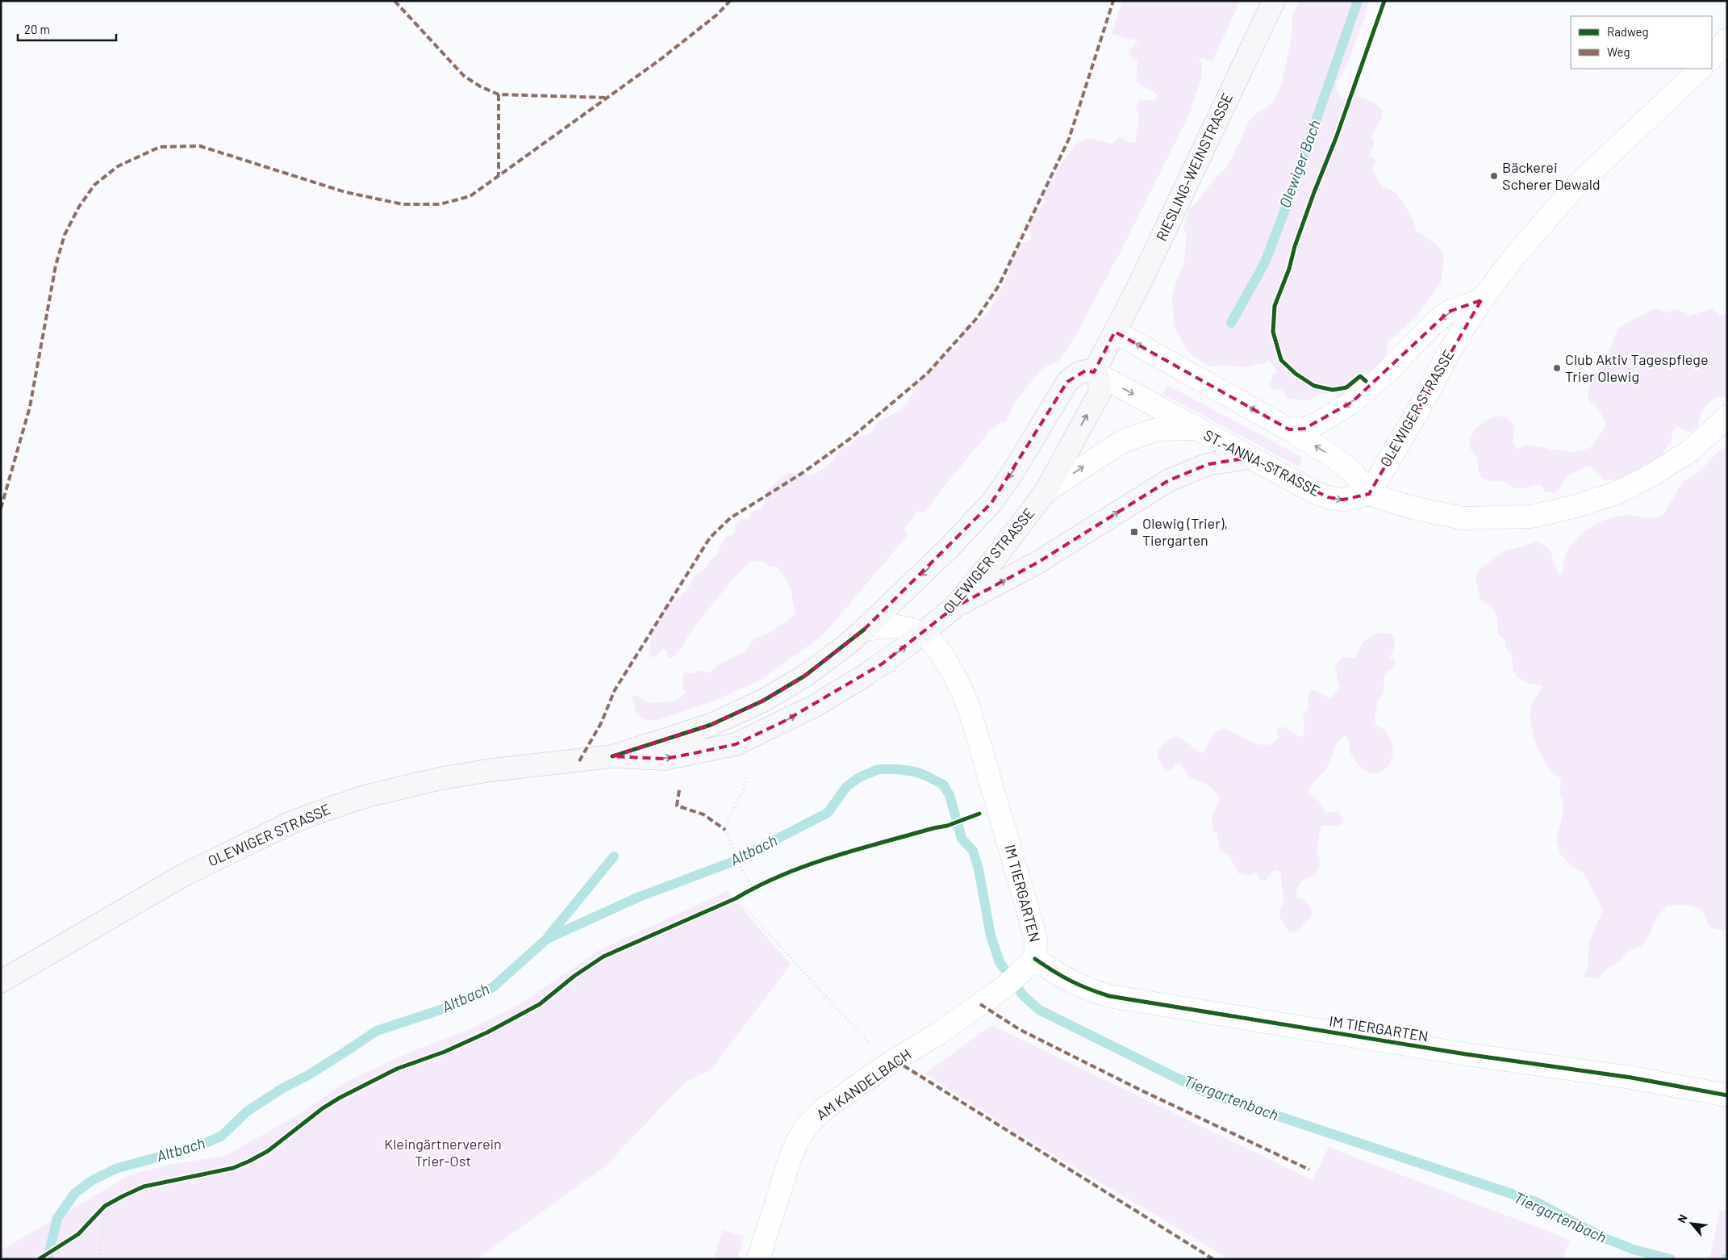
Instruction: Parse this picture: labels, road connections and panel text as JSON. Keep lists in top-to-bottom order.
{
  "streets": {
    "main road": ["RIESLING-WEINSTRASSE", "OLEWIGER STRASSE"],
    "street": ["ST.-ANNA-STRASSE", "IM TIERGARTEN", "AM KANDELBACH"]
  },
  "crossings": [
    ["OLEWIGER STRASSE", "ST.-ANNA-STRASSE"],
    ["OLEWIGER STRASSE", "IM TIERGARTEN"],
    ["IM TIERGARTEN", "AM KANDELBACH"]
  ],
  "water": ["Olewiger Bach", "Altbach", "Tiergartenbach"],
  "parks": ["Kleingärtnerverein Trier-Ost"],
  "places": {
    "other": ["Bäckerei Scherer Dewald", "Club Aktiv Tagespflege Trier Olewig"],
    "transit": ["Olewig (Trier), Tiergarten"]
  },
  "legend": ["Radweg", "Weg"],
  "scale_bar": "20 m",
  "north": "top left"
}
